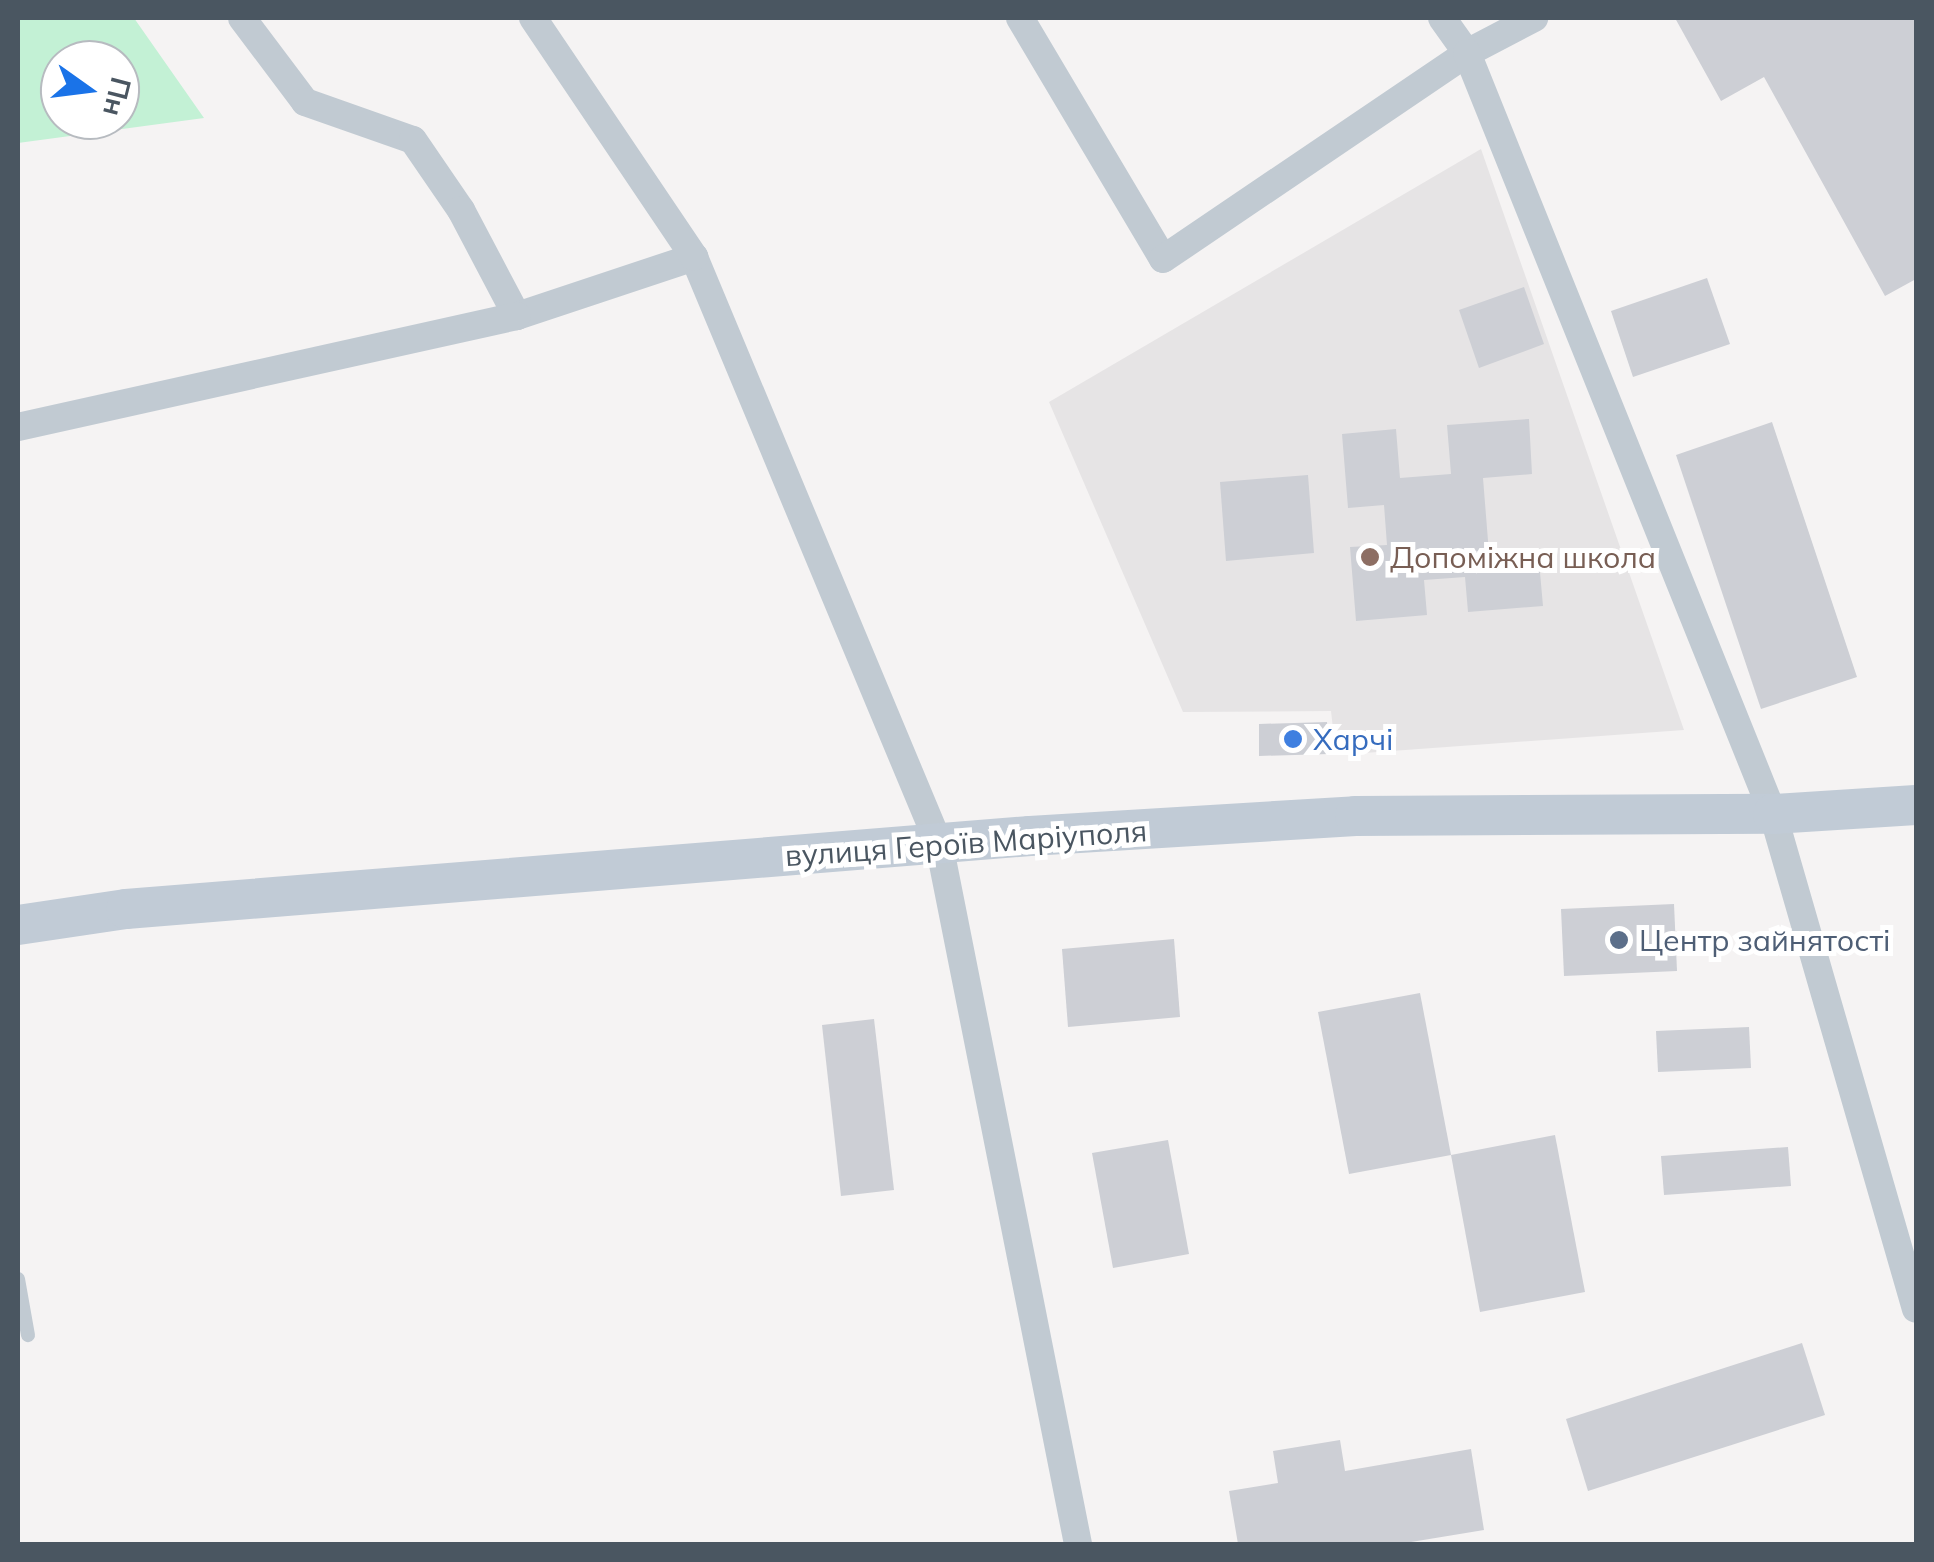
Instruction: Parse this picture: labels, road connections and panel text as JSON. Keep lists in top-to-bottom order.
{
  "streets": {
    "main road": ["вулиця Героїв Маріуполя"]
  },
  "places": ["Допомiжна школа", "Харчі", "Центр зайнятості"],
  "north": "right"
}
